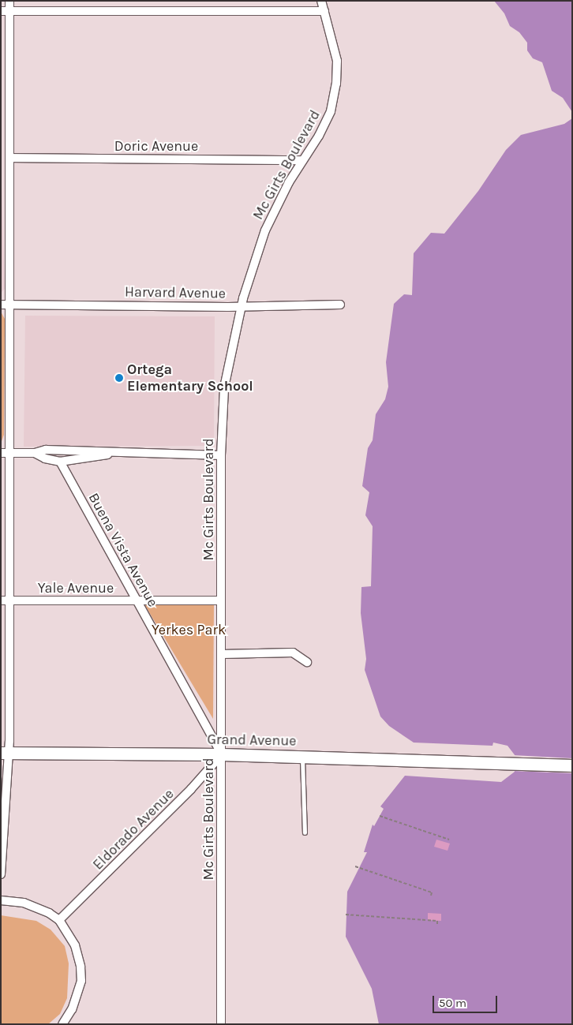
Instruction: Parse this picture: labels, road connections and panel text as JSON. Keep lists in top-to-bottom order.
{
  "streets": {
    "main road": ["Grand Avenue"],
    "street": [
      "Doric Avenue",
      "Mc Girts Boulevard",
      "Harvard Avenue",
      "Buena Vista Avenue",
      "Yale Avenue",
      "Eldorado Avenue"
    ]
  },
  "crossings": [
    ["Doric Avenue", "Mc Girts Boulevard"],
    ["Mc Girts Boulevard", "Harvard Avenue"],
    ["Mc Girts Boulevard", "Buena Vista Avenue"],
    ["Mc Girts Boulevard", "Yale Avenue"],
    ["Mc Girts Boulevard", "Grand Avenue"],
    ["Mc Girts Boulevard", "Eldorado Avenue"],
    ["Buena Vista Avenue", "Yale Avenue"],
    ["Buena Vista Avenue", "Grand Avenue"],
    ["Buena Vista Avenue", "Eldorado Avenue"],
    ["Grand Avenue", "Eldorado Avenue"]
  ],
  "parks": ["Yerkes Park"],
  "places": ["Ortega Elementary School"],
  "scale_bar": "50 m"
}
